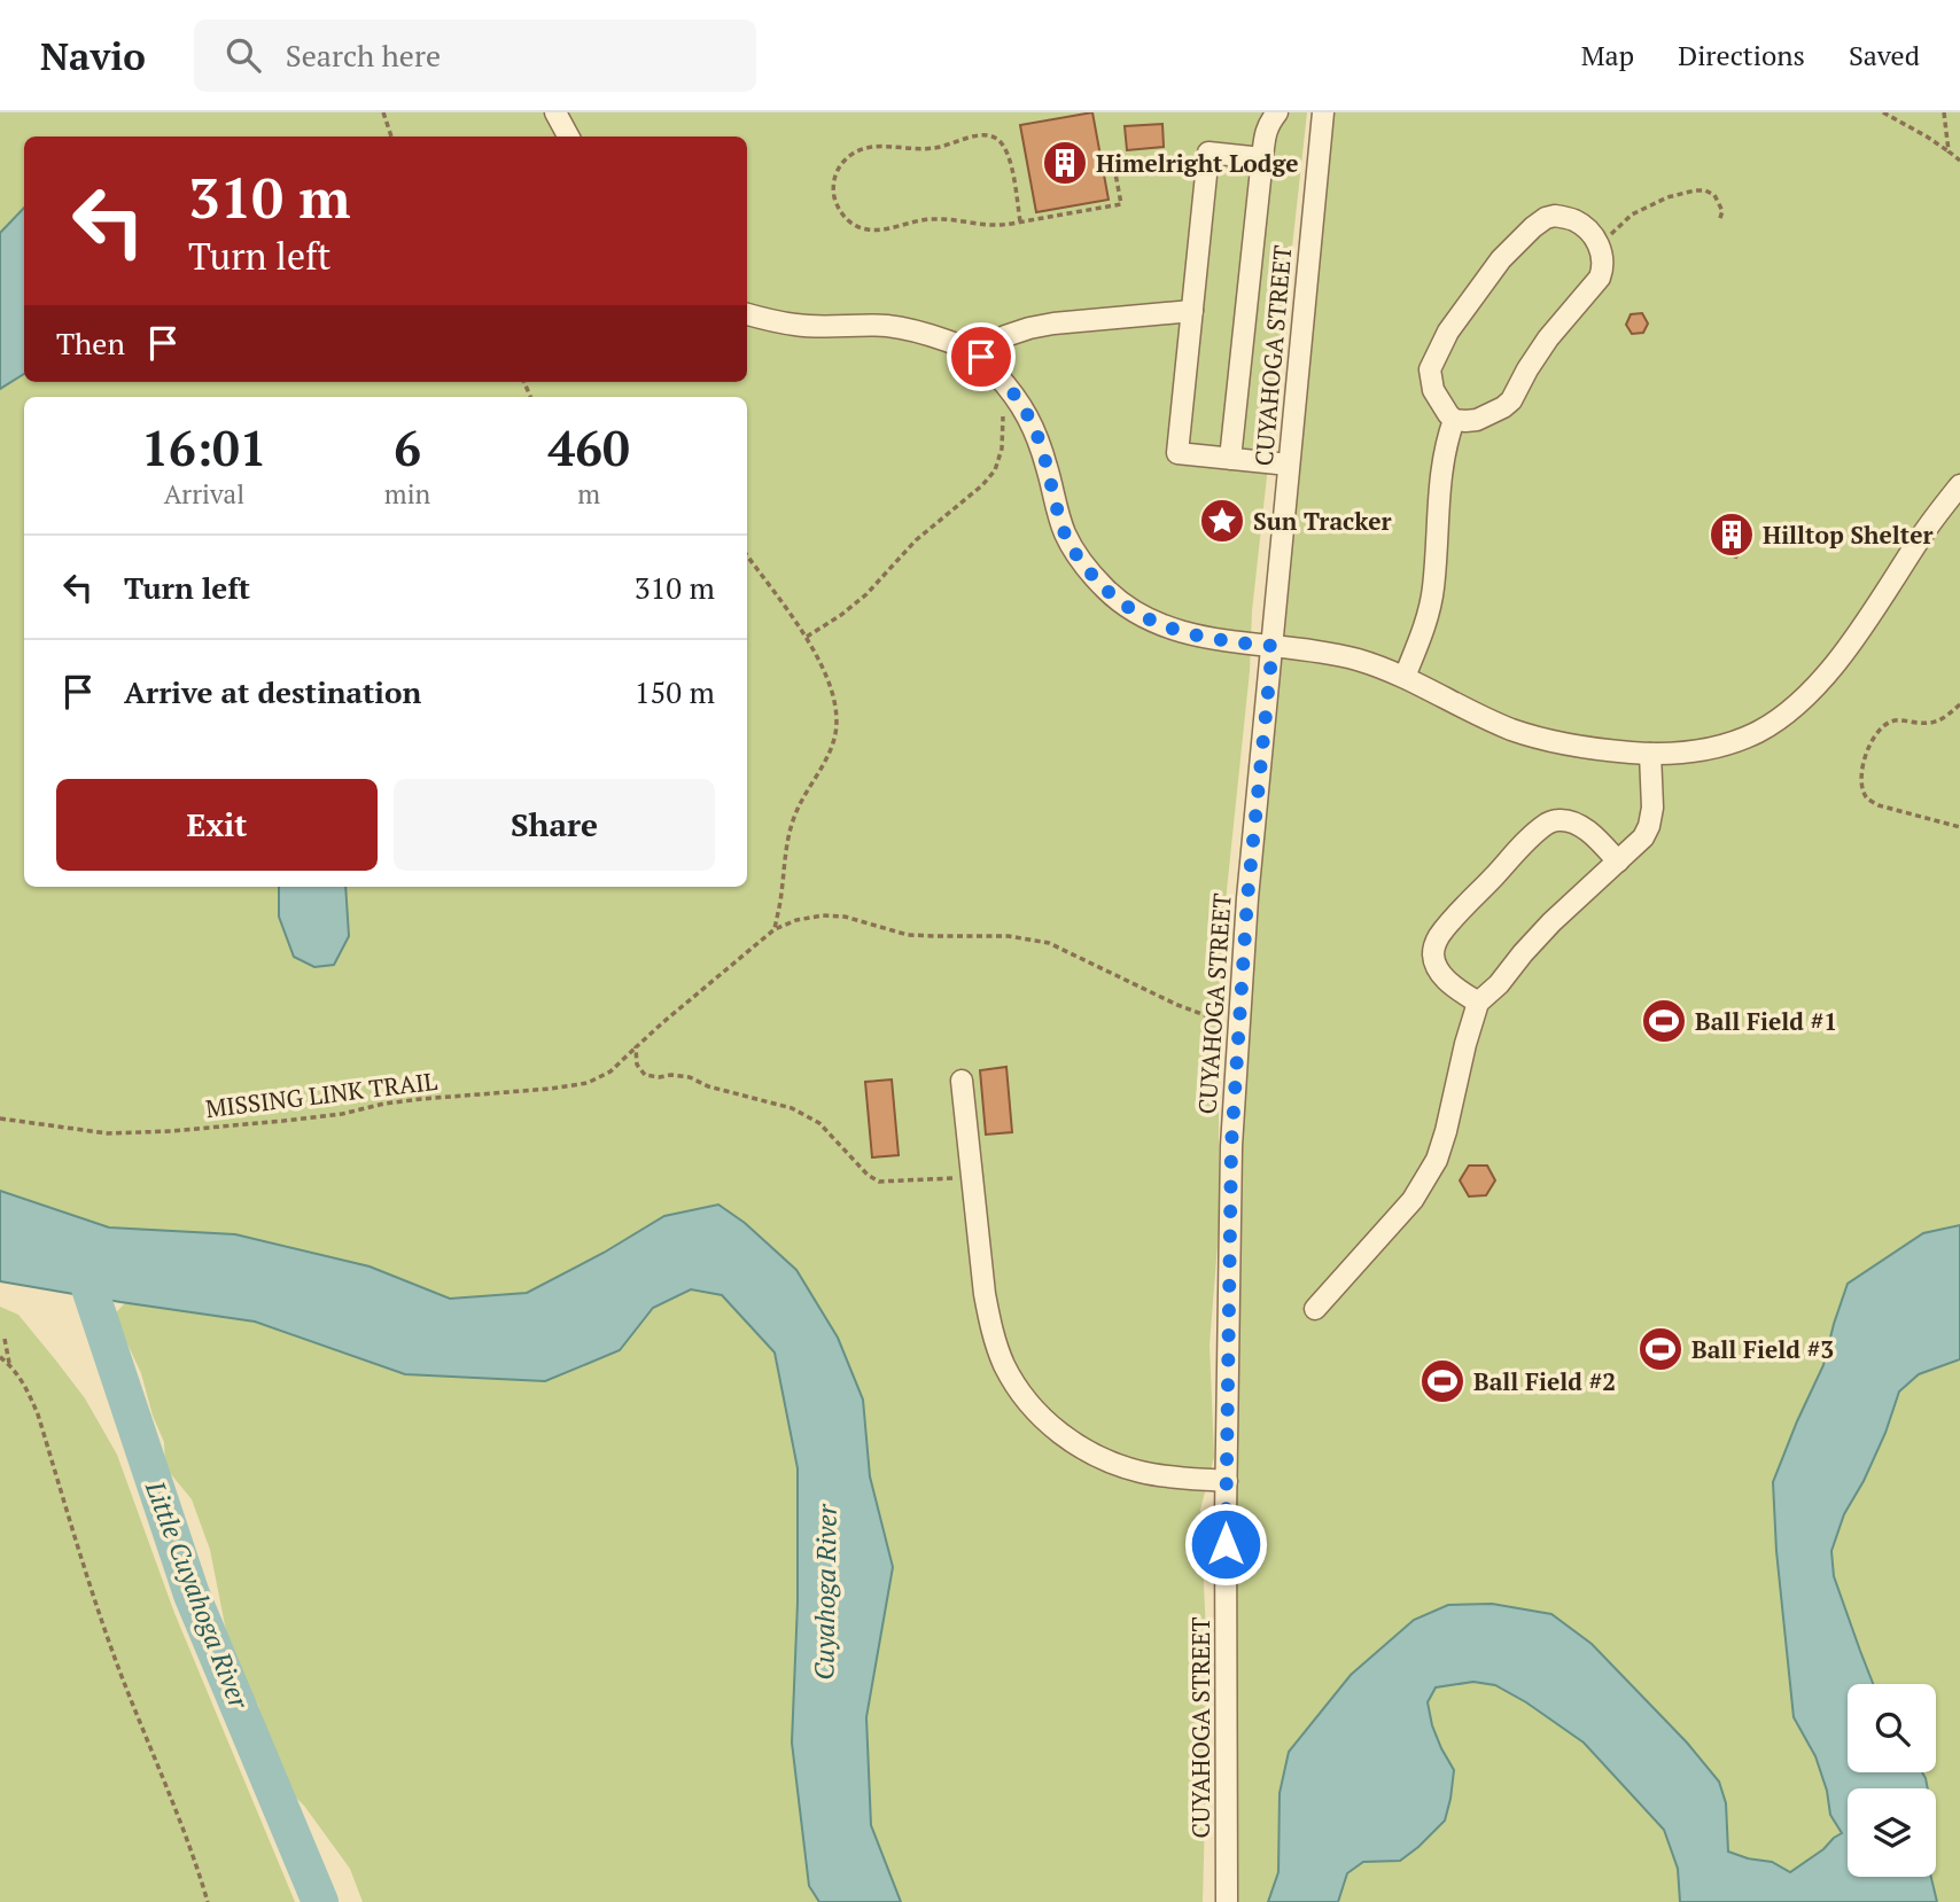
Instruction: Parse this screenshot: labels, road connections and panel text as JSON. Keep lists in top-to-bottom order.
{
  "streets": {
    "street": ["CUYAHOGA STREET"],
    "path": ["MISSING LINK TRAIL"]
  },
  "water": ["Cuyahoga River", "Little Cuyahoga River"],
  "places": {
    "building": ["Himelright Lodge", "Hilltop Shelter"],
    "place": ["Sun Tracker"],
    "sports": ["Ball Field #1", "Ball Field #3", "Ball Field #2"]
  },
  "page": {
    "header": "Navio",
    "search": "Search here",
    "nav": ["Map", "Directions", "Saved"],
    "turn": ["310 m", "Turn left"],
    "then": "Then",
    "eta": [
      "16:01",
      "Arrival",
      "6",
      "min",
      "460",
      "m"
    ],
    "list": [
      {
        "name": "Turn left",
        "value": "310 m"
      },
      {
        "name": "Arrive at destination",
        "value": "150 m"
      }
    ],
    "buttons": ["Exit", "Share"]
  }
}
